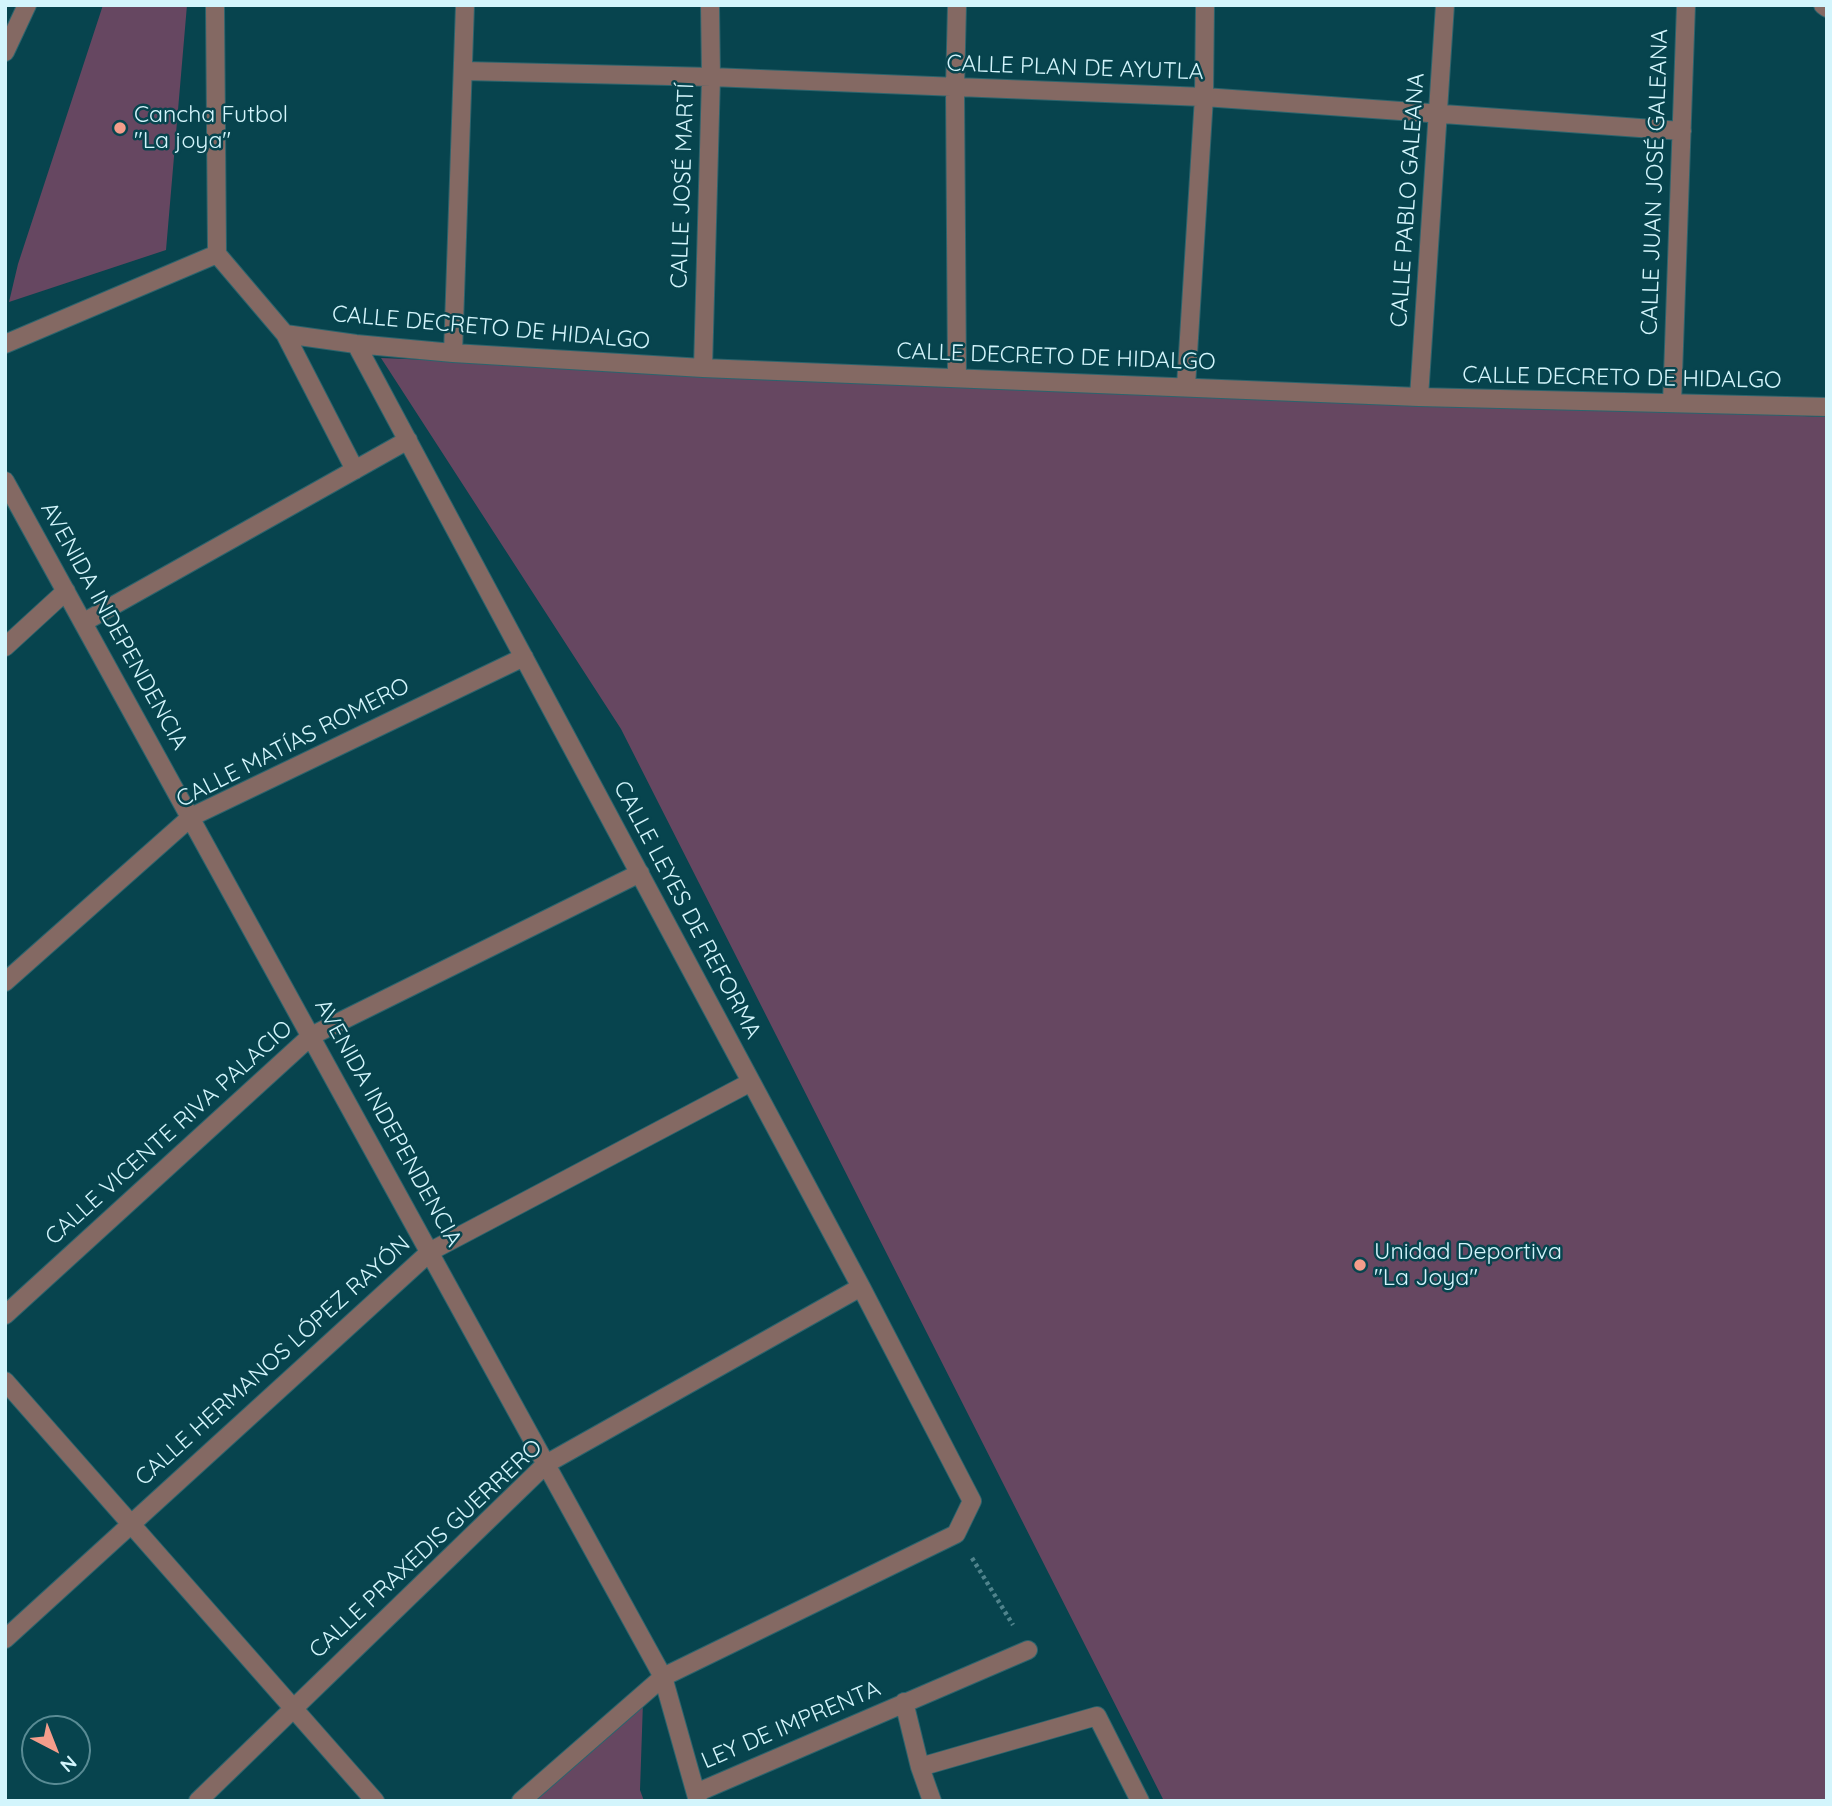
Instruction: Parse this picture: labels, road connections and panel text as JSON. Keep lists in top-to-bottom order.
{
  "streets": {
    "street": [
      "CALLE PLAN DE AYUTLA",
      "CALLE JUAN JOSÉ GALEANA",
      "CALLE JOSÉ MARTÍ",
      "CALLE PABLO GALEANA",
      "CALLE DECRETO DE HIDALGO",
      "AVENIDA INDEPENDENCIA",
      "CALLE MATÍAS ROMERO",
      "CALLE LEYES DE REFORMA",
      "CALLE VICENTE RIVA PALACIO",
      "CALLE HERMANOS LÓPEZ RAYÓN",
      "CALLE PRAXEDIS GUERRERO",
      "LEY DE IMPRENTA"
    ]
  },
  "crossings": [
    ["CALLE PLAN DE AYUTLA", "CALLE JUAN JOSÉ GALEANA"],
    ["CALLE PLAN DE AYUTLA", "CALLE JOSÉ MARTÍ"],
    ["CALLE PLAN DE AYUTLA", "CALLE PABLO GALEANA"],
    ["CALLE JUAN JOSÉ GALEANA", "CALLE DECRETO DE HIDALGO"],
    ["CALLE JOSÉ MARTÍ", "CALLE DECRETO DE HIDALGO"],
    ["CALLE PABLO GALEANA", "CALLE DECRETO DE HIDALGO"],
    ["CALLE DECRETO DE HIDALGO", "CALLE LEYES DE REFORMA"],
    ["AVENIDA INDEPENDENCIA", "CALLE MATÍAS ROMERO"],
    ["AVENIDA INDEPENDENCIA", "CALLE VICENTE RIVA PALACIO"],
    ["AVENIDA INDEPENDENCIA", "CALLE HERMANOS LÓPEZ RAYÓN"],
    ["AVENIDA INDEPENDENCIA", "CALLE PRAXEDIS GUERRERO"],
    ["AVENIDA INDEPENDENCIA", "LEY DE IMPRENTA"],
    ["CALLE MATÍAS ROMERO", "CALLE LEYES DE REFORMA"],
    ["CALLE LEYES DE REFORMA", "CALLE VICENTE RIVA PALACIO"],
    ["CALLE LEYES DE REFORMA", "CALLE HERMANOS LÓPEZ RAYÓN"],
    ["CALLE LEYES DE REFORMA", "CALLE PRAXEDIS GUERRERO"]
  ],
  "places": ["Cancha Futbol \"La joya\"", "Unidad Deportiva \"La Joya\""],
  "north": "bottom right"
}
